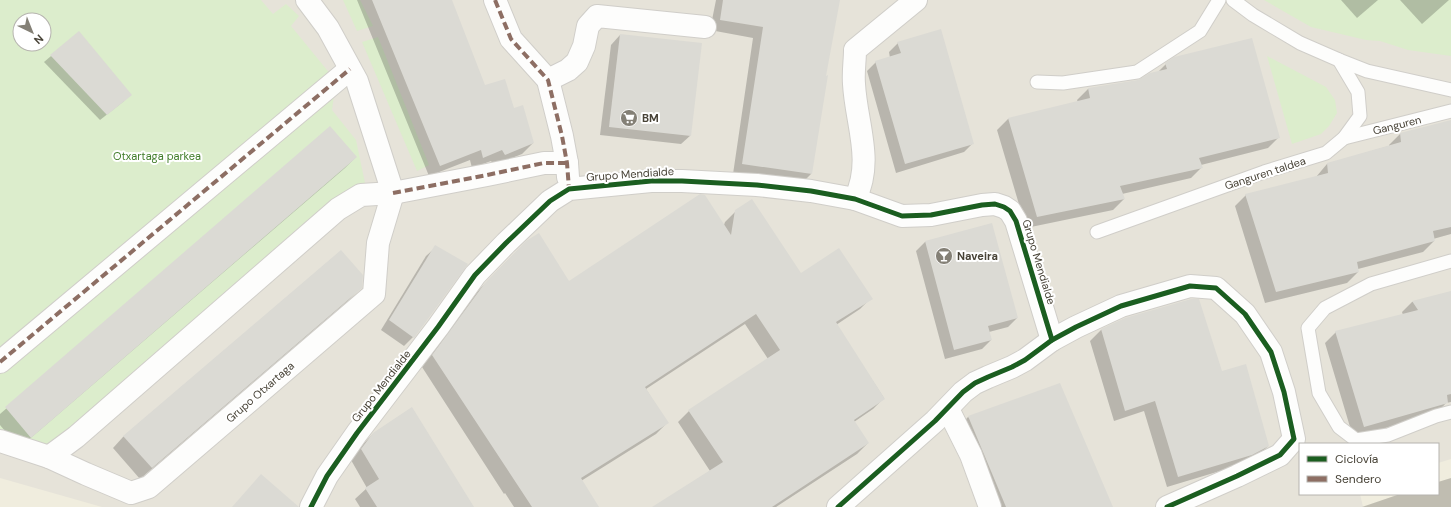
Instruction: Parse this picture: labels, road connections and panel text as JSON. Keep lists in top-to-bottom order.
{
  "streets": {
    "street": ["Grupo Mendialde", "Grupo Otxartaga"],
    "lane": ["Ganguren", "Ganguren taldea"]
  },
  "crossings": [
    ["Ganguren", "Ganguren taldea"]
  ],
  "parks": ["Otxartaga parkea"],
  "places": {
    "supermarket": ["BM"],
    "bar": ["Naveira"]
  },
  "legend": ["Ciclovía", "Sendero"],
  "north": "bottom right"
}
